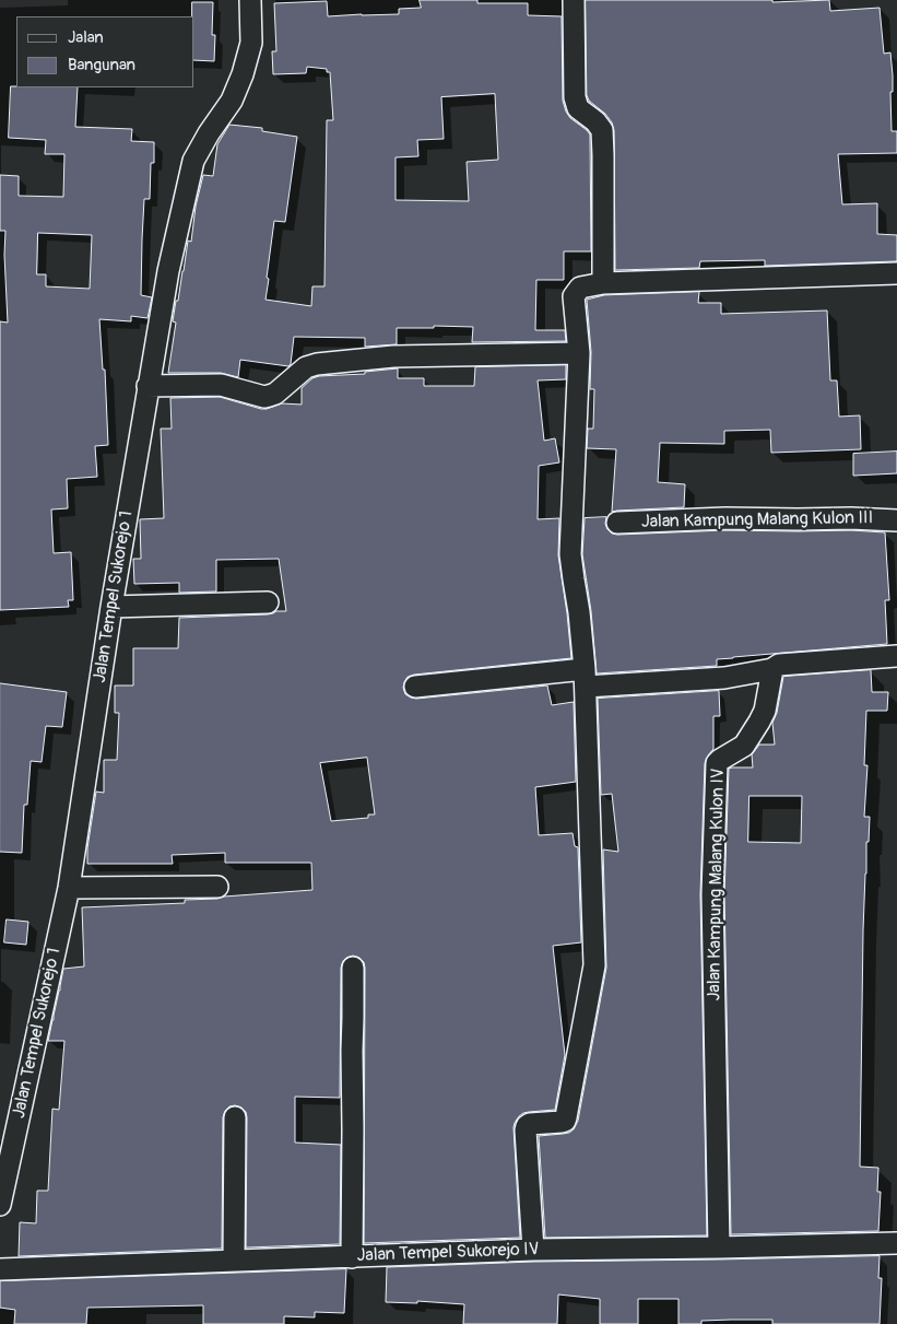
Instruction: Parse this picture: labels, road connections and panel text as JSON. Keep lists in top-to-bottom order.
{
  "streets": {
    "street": [
      "Jalan Kampung Malang Kulon III",
      "Jalan Tempel Sukorejo 1",
      "Jalan Kampung Malang Kulon IV",
      "Jalan Tempel Sukorejo IV"
    ]
  },
  "crossings": [
    ["Jalan Kampung Malang Kulon IV", "Jalan Tempel Sukorejo IV"]
  ],
  "legend": ["Jalan", "Bangunan"]
}
